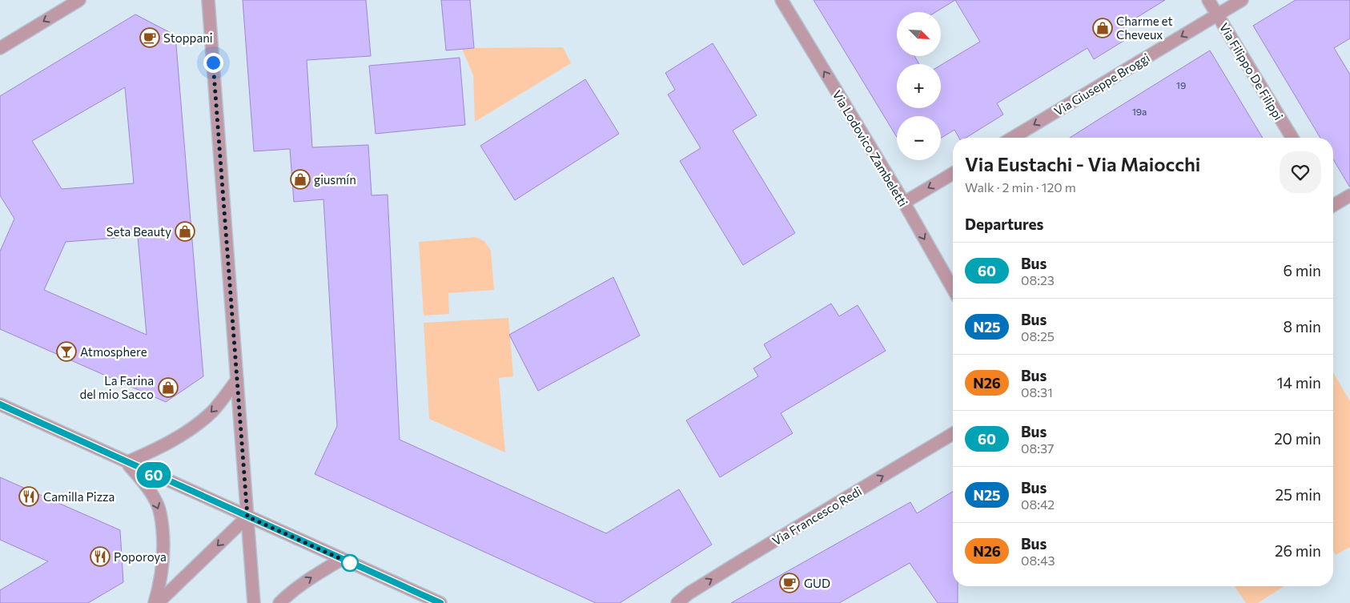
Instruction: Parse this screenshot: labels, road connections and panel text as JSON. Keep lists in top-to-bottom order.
{
  "streets": {
    "street": [
      "Via Filippo De Filippi",
      "Via Giuseppe Broggi",
      "Via Lodovico Zambeletti",
      "Via Francesco Redi"
    ]
  },
  "crossings": [
    ["Via Filippo De Filippi", "Via Giuseppe Broggi"]
  ],
  "one_way": ["Via Giuseppe Broggi", "Via Francesco Redi"],
  "places": {
    "shop": [
      "Charme et Cheveux",
      "giusmín",
      "Seta Beauty",
      "La Farina del mio Sacco"
    ],
    "cafe": ["Stoppani", "GUD"],
    "bar": ["Atmosphere"],
    "restaurant": ["Camilla Pizza", "Poporoya"]
  },
  "lines": ["bus line 60"],
  "house_numbers": ["19", "19a"],
  "north": "bottom right",
  "page": {
    "on_map": "60",
    "map_buttons": ["+", "−"],
    "heading": [
      ["Via Eustachi - Via Maiocchi", "Walk · 2 min · 120 m"],
      "Departures"
    ],
    "list": [
      {
        "mark": "60",
        "name": "Bus",
        "note": "08:23",
        "value": "6 min"
      },
      {
        "mark": "N25",
        "name": "Bus",
        "note": "08:25",
        "value": "8 min"
      },
      {
        "mark": "N26",
        "name": "Bus",
        "note": "08:31",
        "value": "14 min"
      },
      {
        "mark": "60",
        "name": "Bus",
        "note": "08:37",
        "value": "20 min"
      },
      {
        "mark": "N25",
        "name": "Bus",
        "note": "08:42",
        "value": "25 min"
      },
      {
        "mark": "N26",
        "name": "Bus",
        "note": "08:43",
        "value": "26 min"
      }
    ]
  }
}
